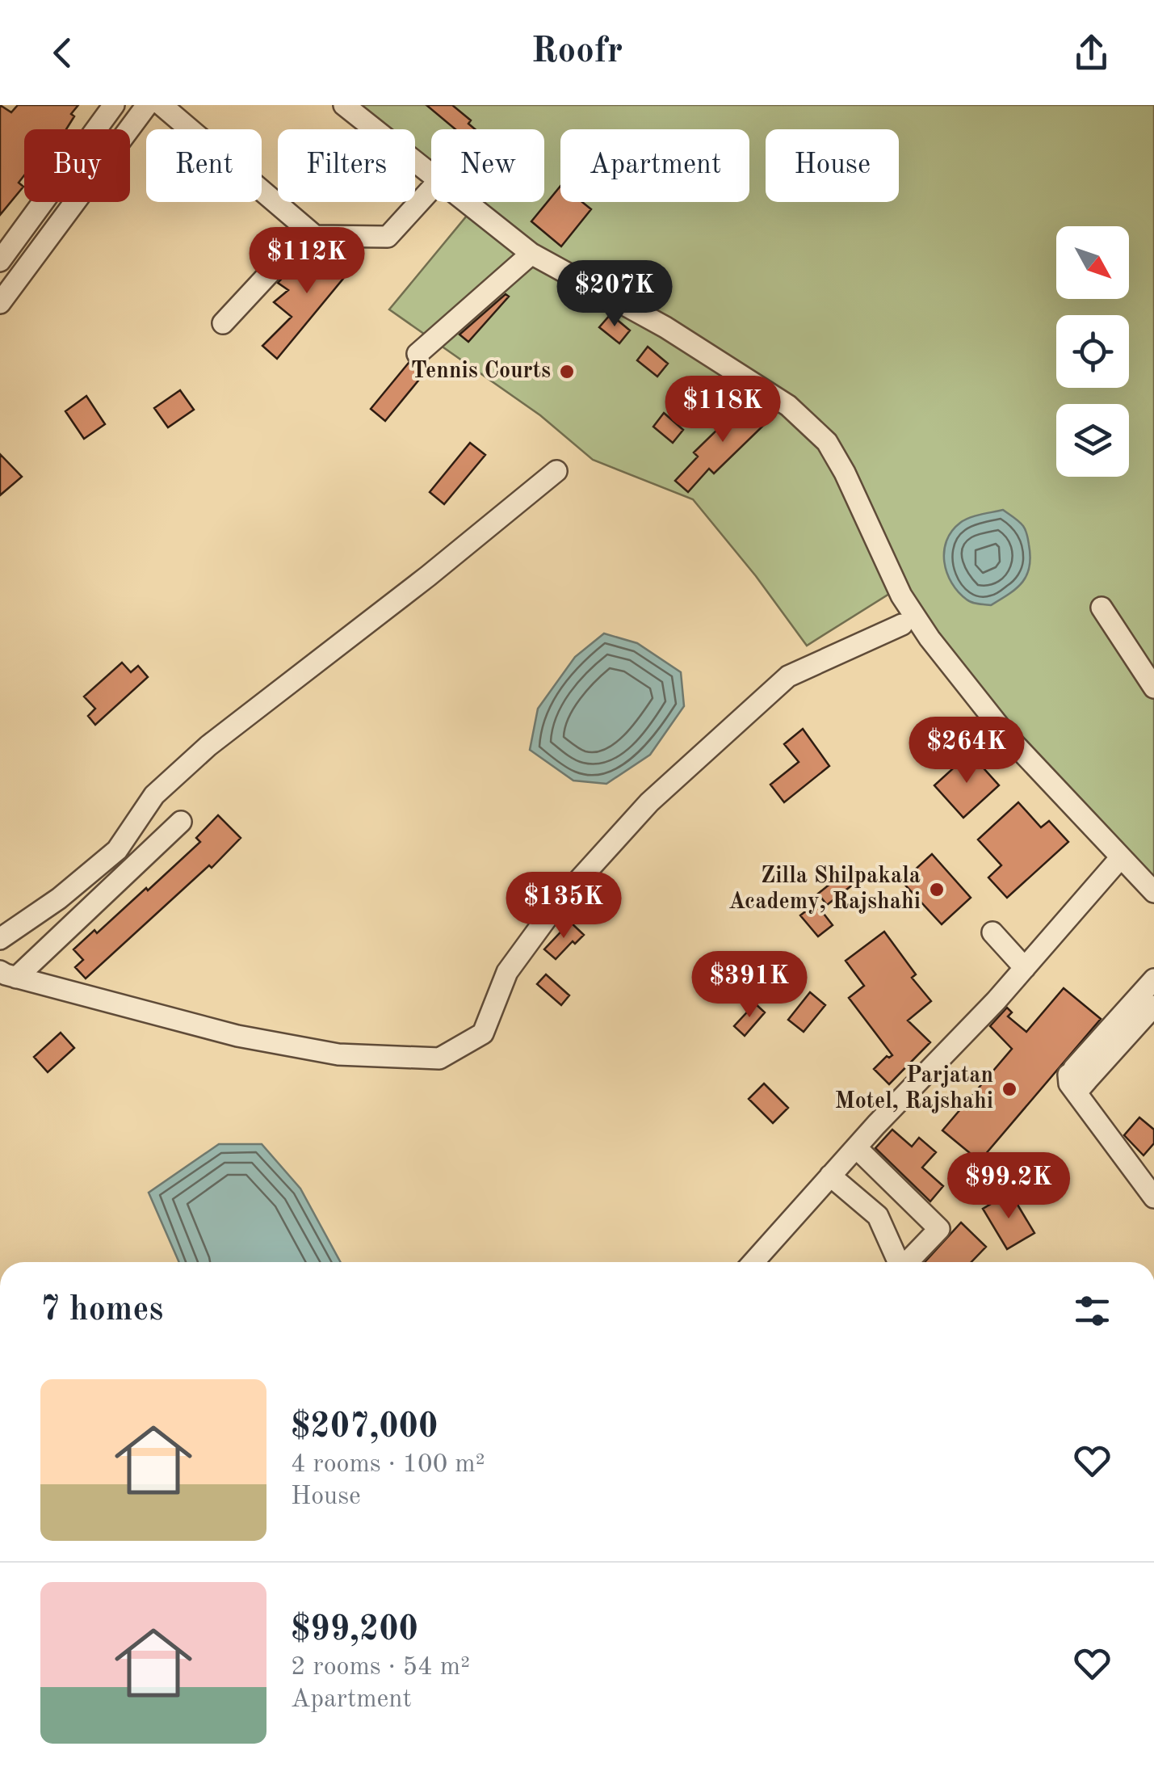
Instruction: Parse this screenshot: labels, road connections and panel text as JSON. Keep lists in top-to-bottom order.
{
  "places": ["Tennis Courts", "Zilla Shilpakala Academy, Rajshahi", "Parjatan Motel, Rajshahi"],
  "north": "bottom right",
  "page": {
    "header": "Roofr",
    "chip": [
      "Buy",
      "Rent",
      "Filters",
      "New",
      "Apartment",
      "House"
    ],
    "price": [
      "$112K",
      "$207K",
      "$118K",
      "$264K",
      "$135K",
      "$391K",
      "$99.2K"
    ],
    "heading": "7 homes",
    "list": [
      {
        "name": "$207,000",
        "note": "4 rooms · 100 m² · House"
      },
      {
        "name": "$99,200",
        "note": "2 rooms · 54 m² · Apartment"
      }
    ]
  }
}
